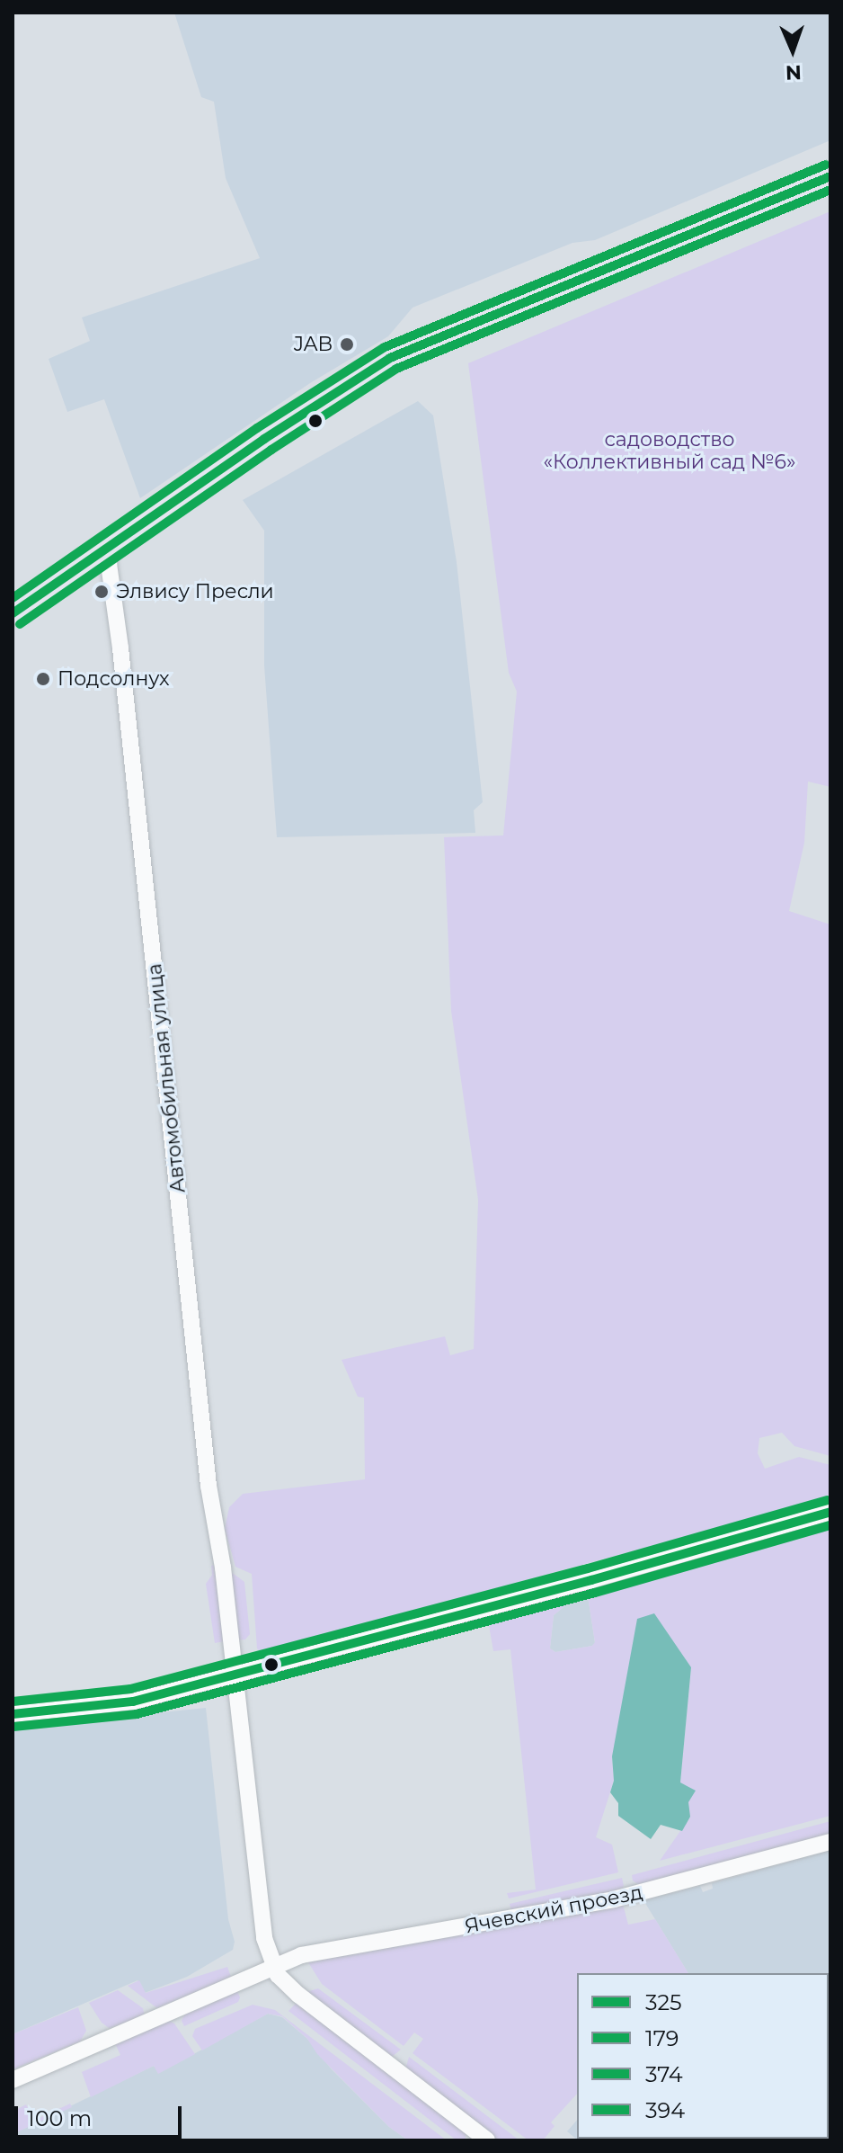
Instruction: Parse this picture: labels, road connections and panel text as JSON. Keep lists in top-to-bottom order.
{
  "streets": {
    "street": ["Автомобильная улица", "Ячевский проезд"]
  },
  "crossings": [
    ["Автомобильная улица", "Ячевский проезд"]
  ],
  "parks": ["садоводство «Коллективный сад №6»"],
  "places": ["JAB", "Элвису Пресли", "Подсолнух"],
  "lines": [
    "transit line 374",
    "transit line 325",
    "transit line 179",
    "transit line 394"
  ],
  "legend": [
    "325",
    "179",
    "374",
    "394"
  ],
  "scale_bar": "100 m",
  "north": "bottom"
}
